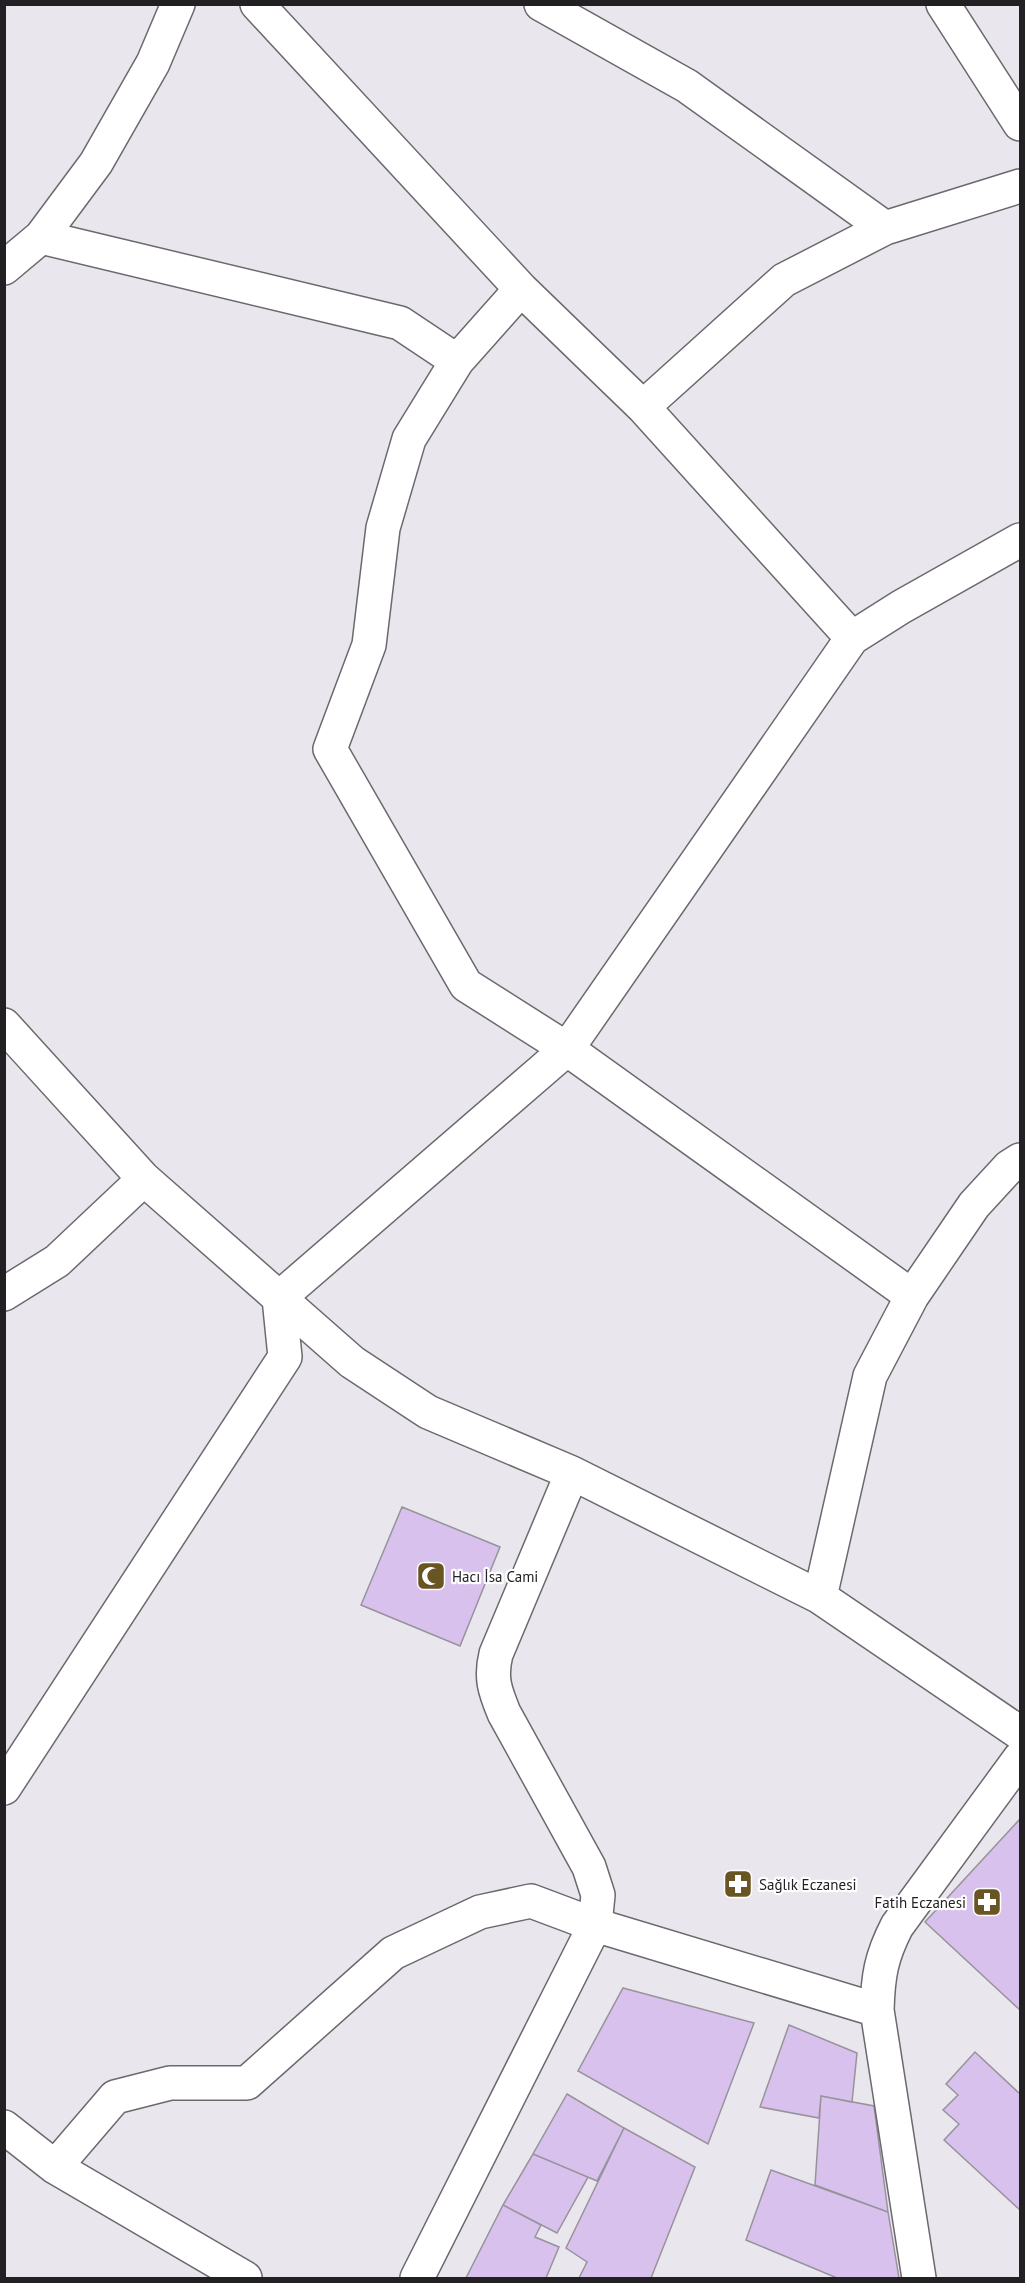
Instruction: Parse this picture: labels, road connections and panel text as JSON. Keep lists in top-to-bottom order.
{
  "places": {
    "mosque": ["Hacı İsa Cami"],
    "pharmacy": ["Sağlık Eczanesi", "Fatih Eczanesi"]
  }
}
